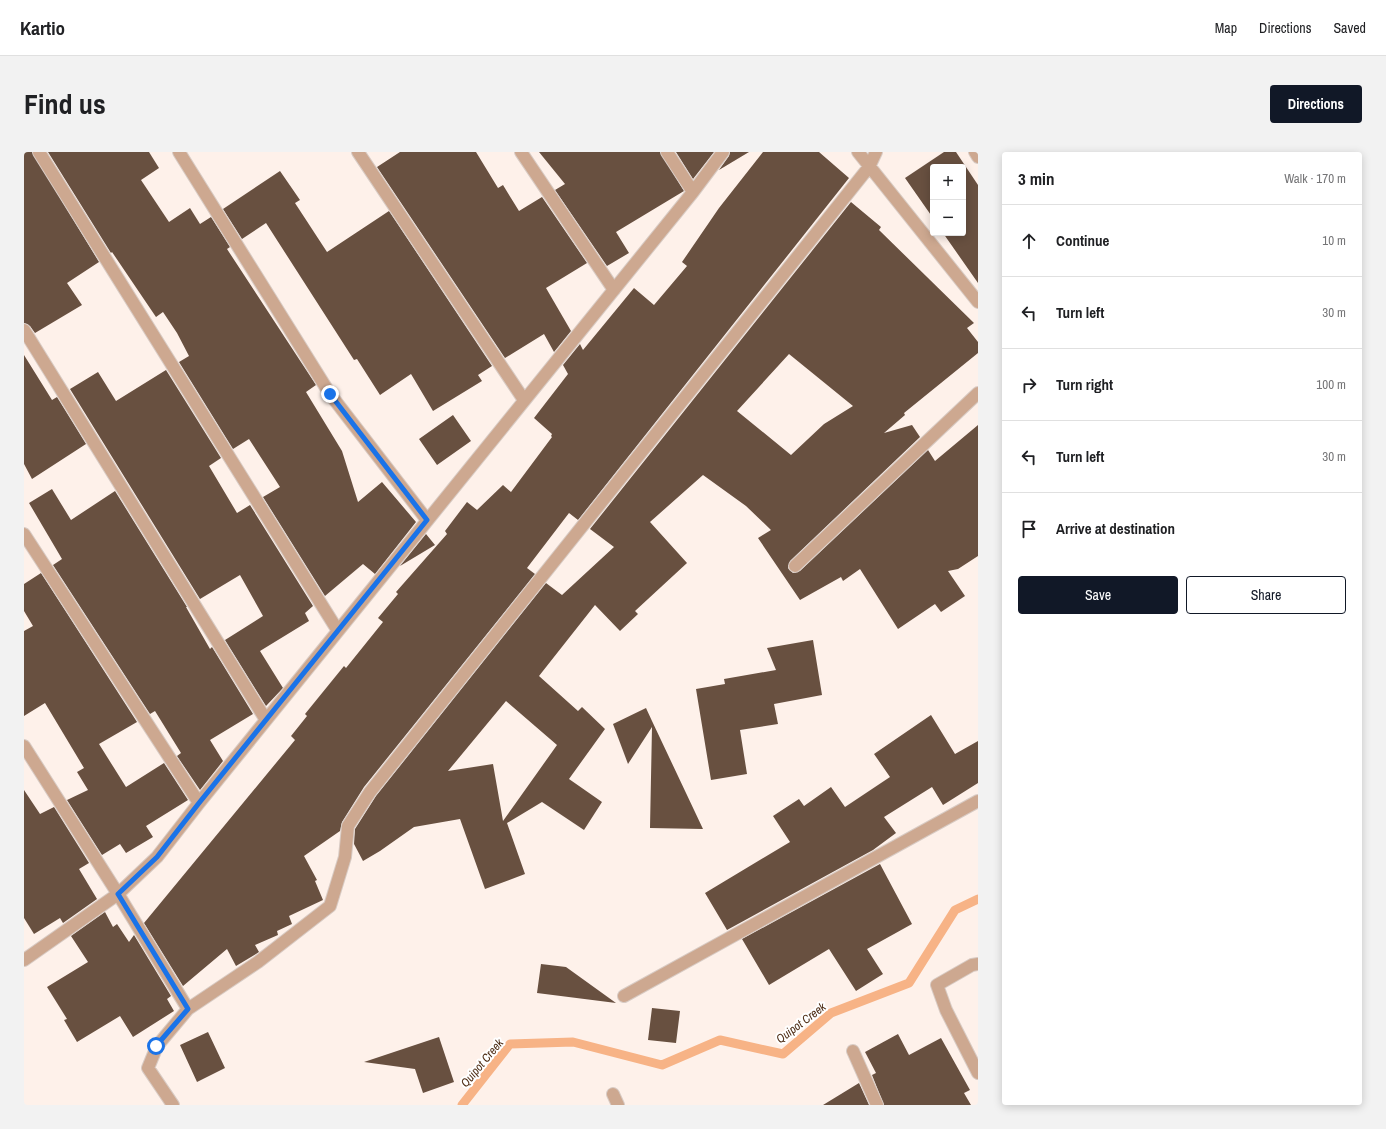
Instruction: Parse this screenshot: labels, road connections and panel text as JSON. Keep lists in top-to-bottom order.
{
  "water": ["Quipot Creek"],
  "page": {
    "header": "Kartio",
    "nav": ["Map", "Directions", "Saved"],
    "title": "Find us",
    "buttons": [
      "Directions",
      ["Save", "Share"]
    ],
    "heading": ["3 min", "Walk · 170 m"],
    "map_buttons": ["+", "−"],
    "list": [
      ["Continue", "10 m"],
      ["Turn left", "30 m"],
      ["Turn right", "100 m"],
      ["Turn left", "30 m"],
      "Arrive at destination"
    ]
  }
}
